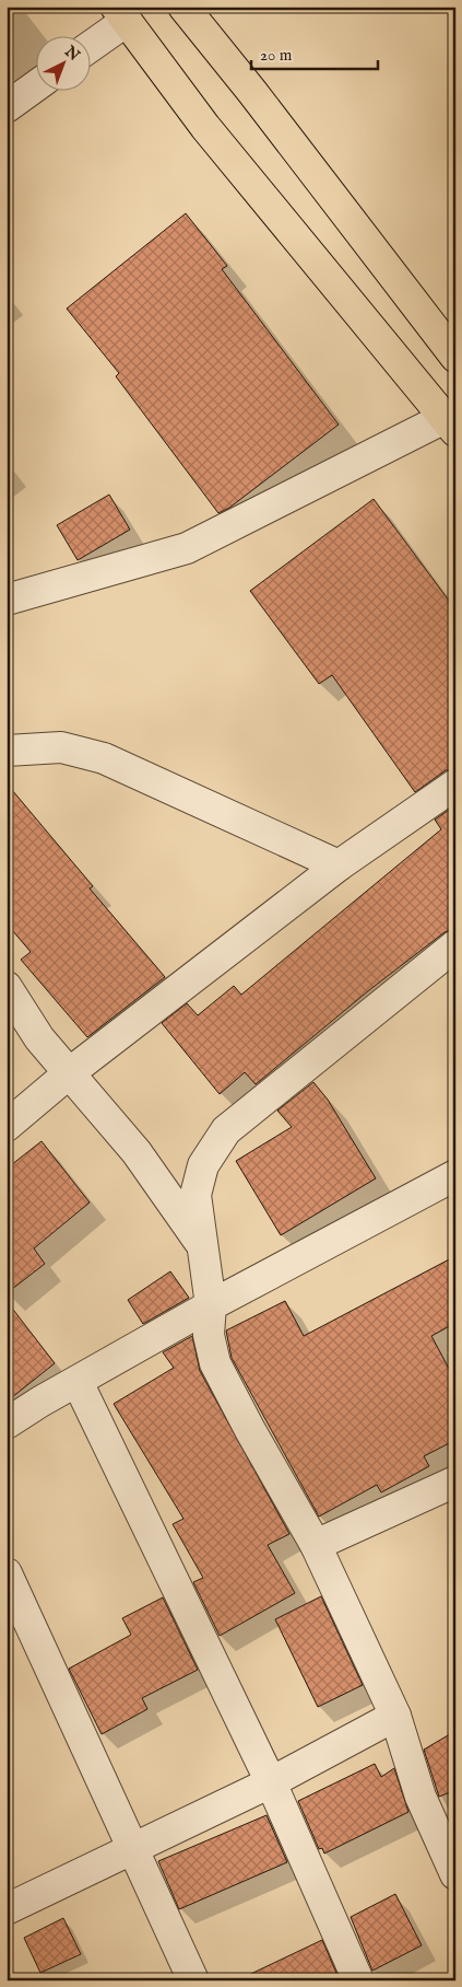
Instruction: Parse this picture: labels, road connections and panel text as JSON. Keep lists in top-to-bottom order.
{
  "scale_bar": "20 m",
  "north": "top right"
}
